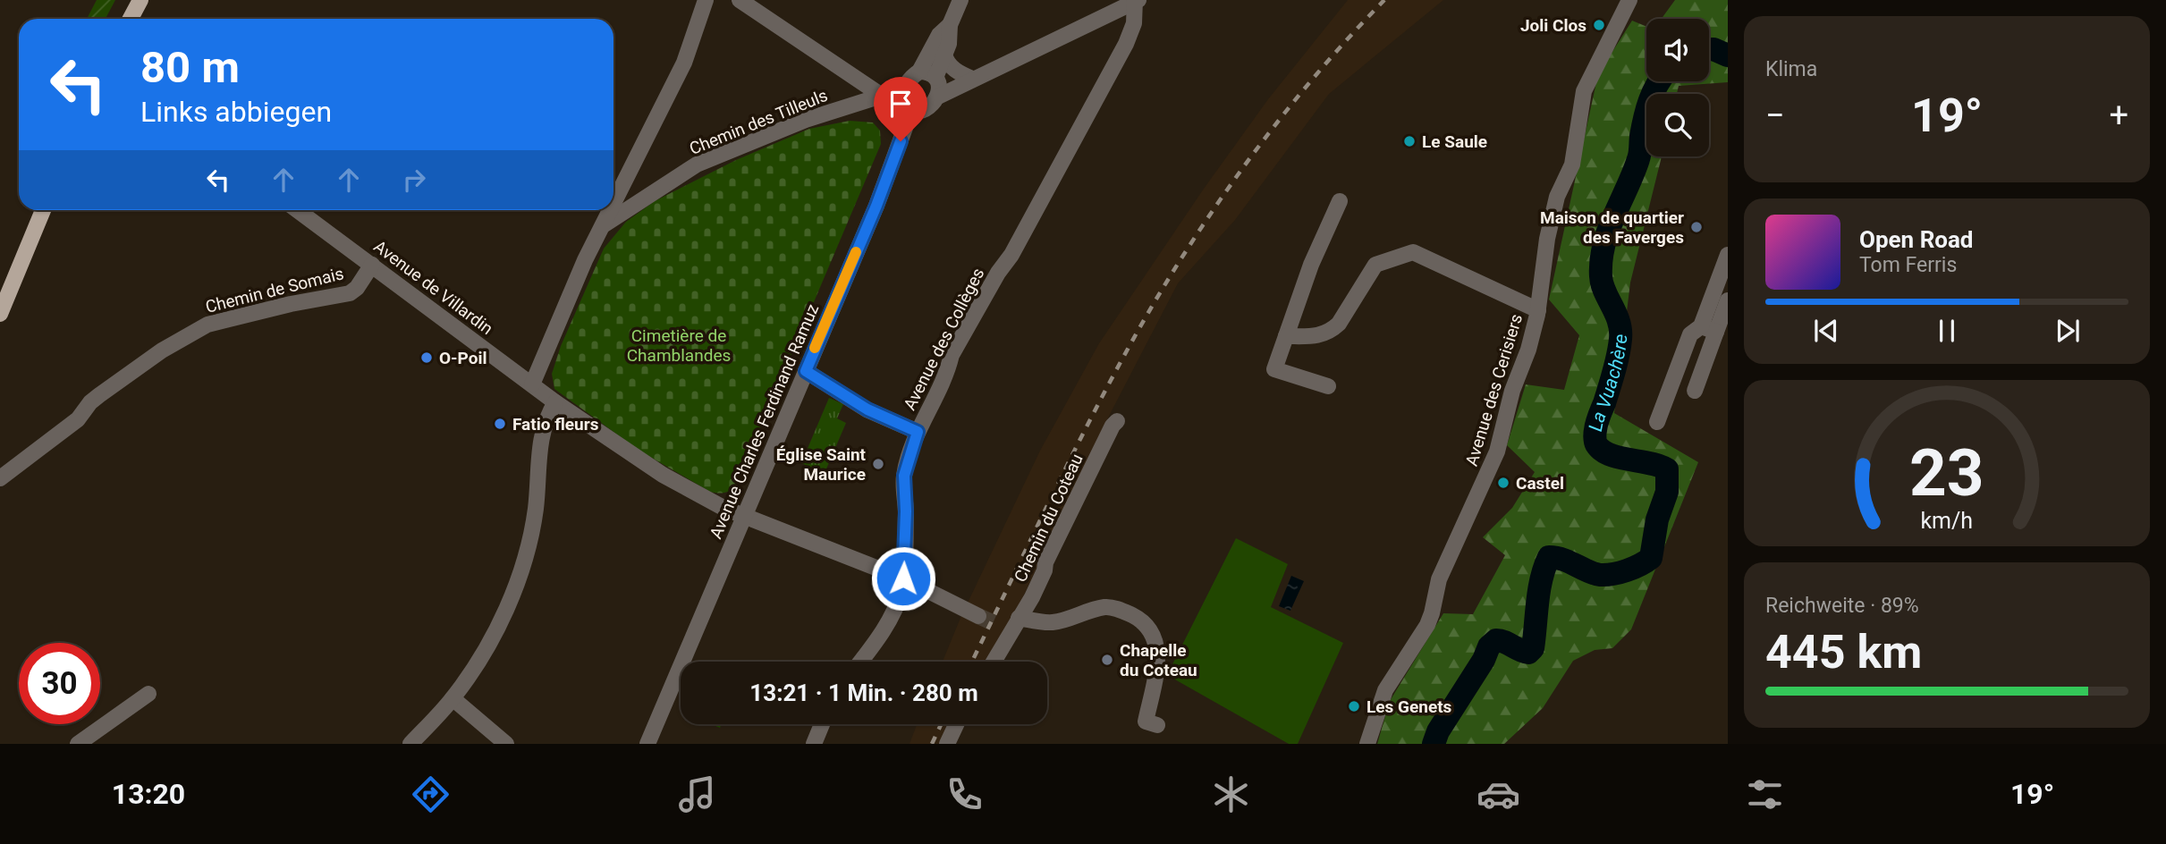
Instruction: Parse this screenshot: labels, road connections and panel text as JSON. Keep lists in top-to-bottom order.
{
  "streets": {
    "street": [
      "Chemin des Tilleuls",
      "Avenue de Villardin",
      "Chemin de Somais",
      "Avenue des Collèges",
      "Avenue des Cerisiers",
      "Avenue Charles Ferdinand Ramuz",
      "Chemin du Coteau"
    ]
  },
  "crossings": [
    ["Chemin des Tilleuls", "Avenue Charles Ferdinand Ramuz"],
    ["Avenue de Villardin", "Chemin de Somais"],
    ["Avenue de Villardin", "Avenue des Collèges"],
    ["Avenue de Villardin", "Avenue Charles Ferdinand Ramuz"]
  ],
  "water": ["La Vuachère"],
  "parks": ["Cimetière de Chamblandes"],
  "places": [
    "Joli Clos",
    "Le Saule",
    "Maison de quartier des Faverges",
    "O-Poil",
    "Fatio fleurs",
    "Église Saint Maurice",
    "Castel",
    "Chapelle du Coteau",
    "Les Genets"
  ],
  "page": {
    "tile": [
      "Klima",
      ["Reichweite · 89%", "445 km"]
    ],
    "turn": ["80 m", "Links abbiegen"],
    "heat": ["−", "19°", "+"],
    "song": ["Open Road", "Tom Ferris"],
    "limit": "30",
    "trip": "13:21 · 1 Min. · 280 m",
    "tabs": ["13:20", "19°"],
    "gauge": ["23", "km/h"]
  }
}
